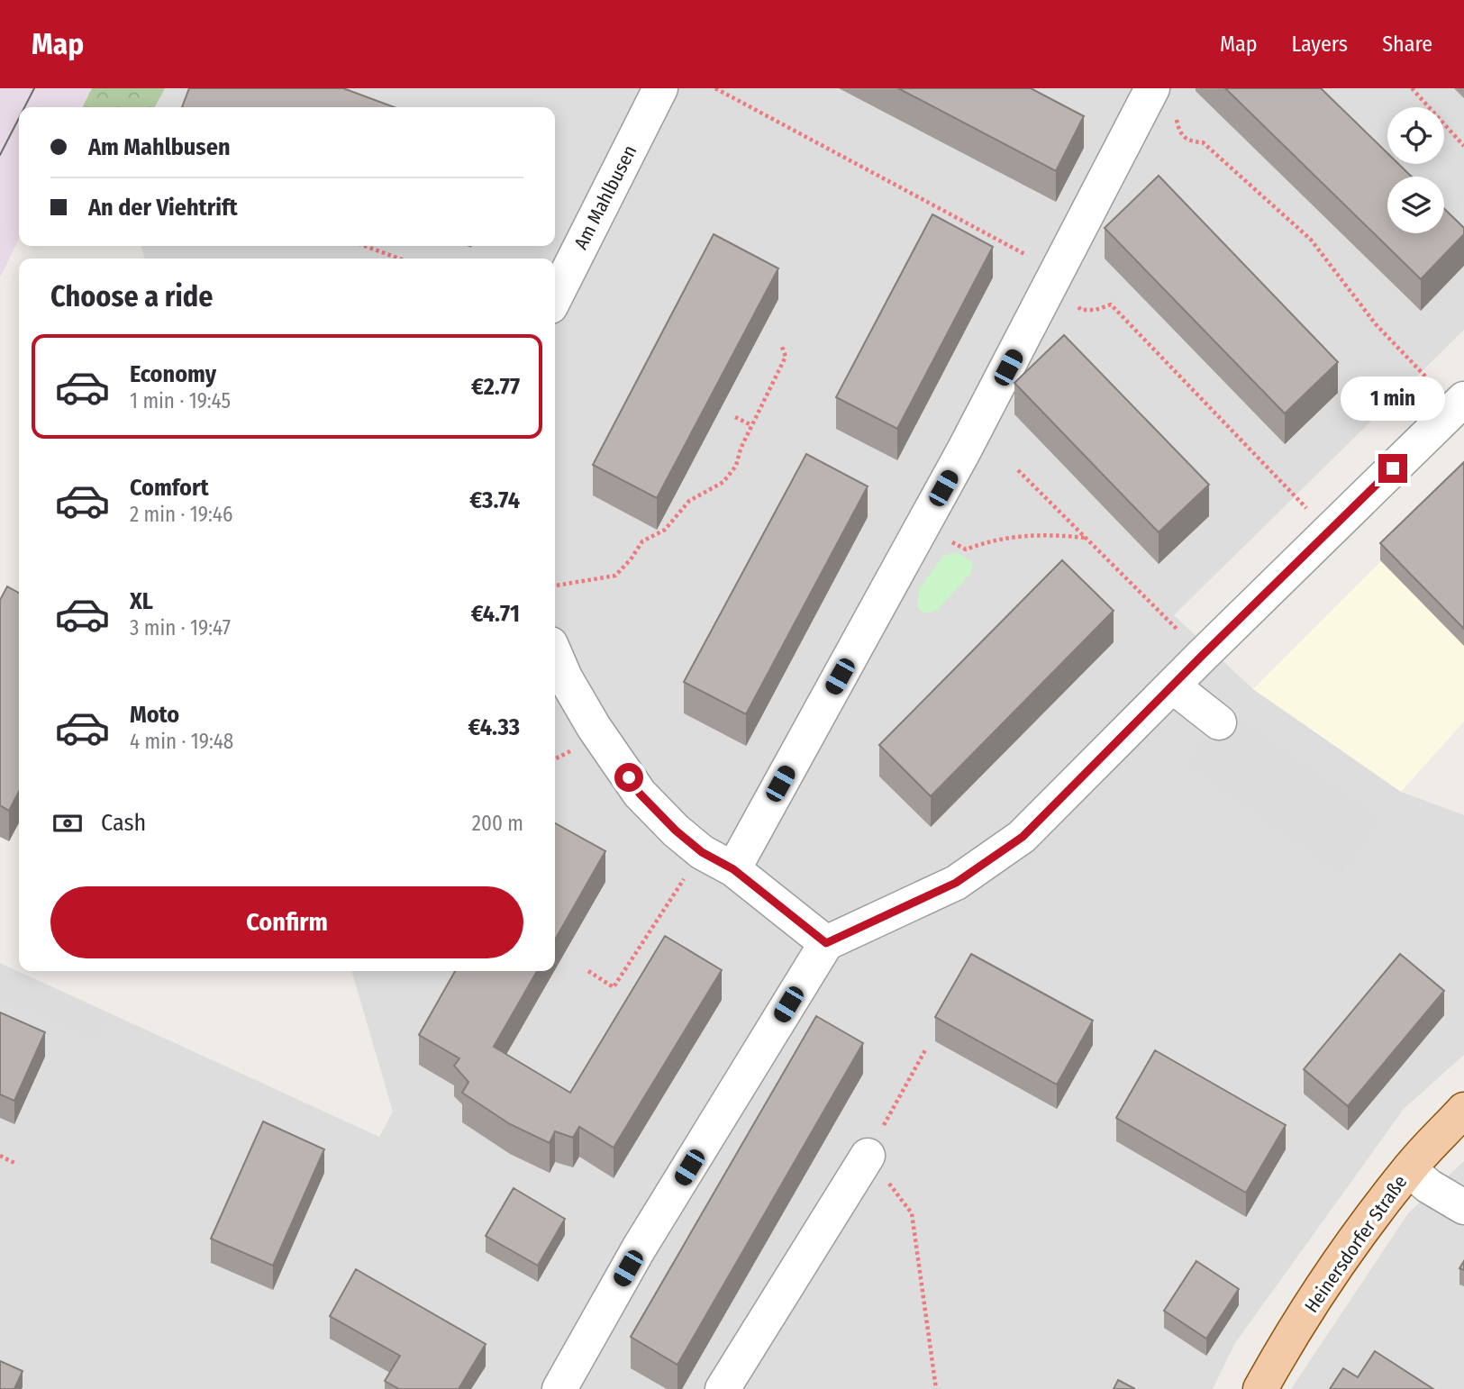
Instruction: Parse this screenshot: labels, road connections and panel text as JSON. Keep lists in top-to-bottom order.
{
  "streets": {
    "main road": ["Heinersdorfer Straße"],
    "street": ["Am Mahlbusen"]
  },
  "page": {
    "header": "Map",
    "nav": ["Map", "Layers", "Share"],
    "banner": ["Am Mahlbusen", "An der Viehtrift"],
    "heading": "Choose a ride",
    "list": [
      {
        "name": "Economy",
        "note": "1 min · 19:45",
        "value": "€2.77"
      },
      {
        "name": "Comfort",
        "note": "2 min · 19:46",
        "value": "€3.74"
      },
      {
        "name": "XL",
        "note": "3 min · 19:47",
        "value": "€4.71"
      },
      {
        "name": "Moto",
        "note": "4 min · 19:48",
        "value": "€4.33"
      }
    ],
    "bubble": "1 min",
    "pay": ["Cash", "200 m"],
    "buttons": "Confirm"
  }
}
